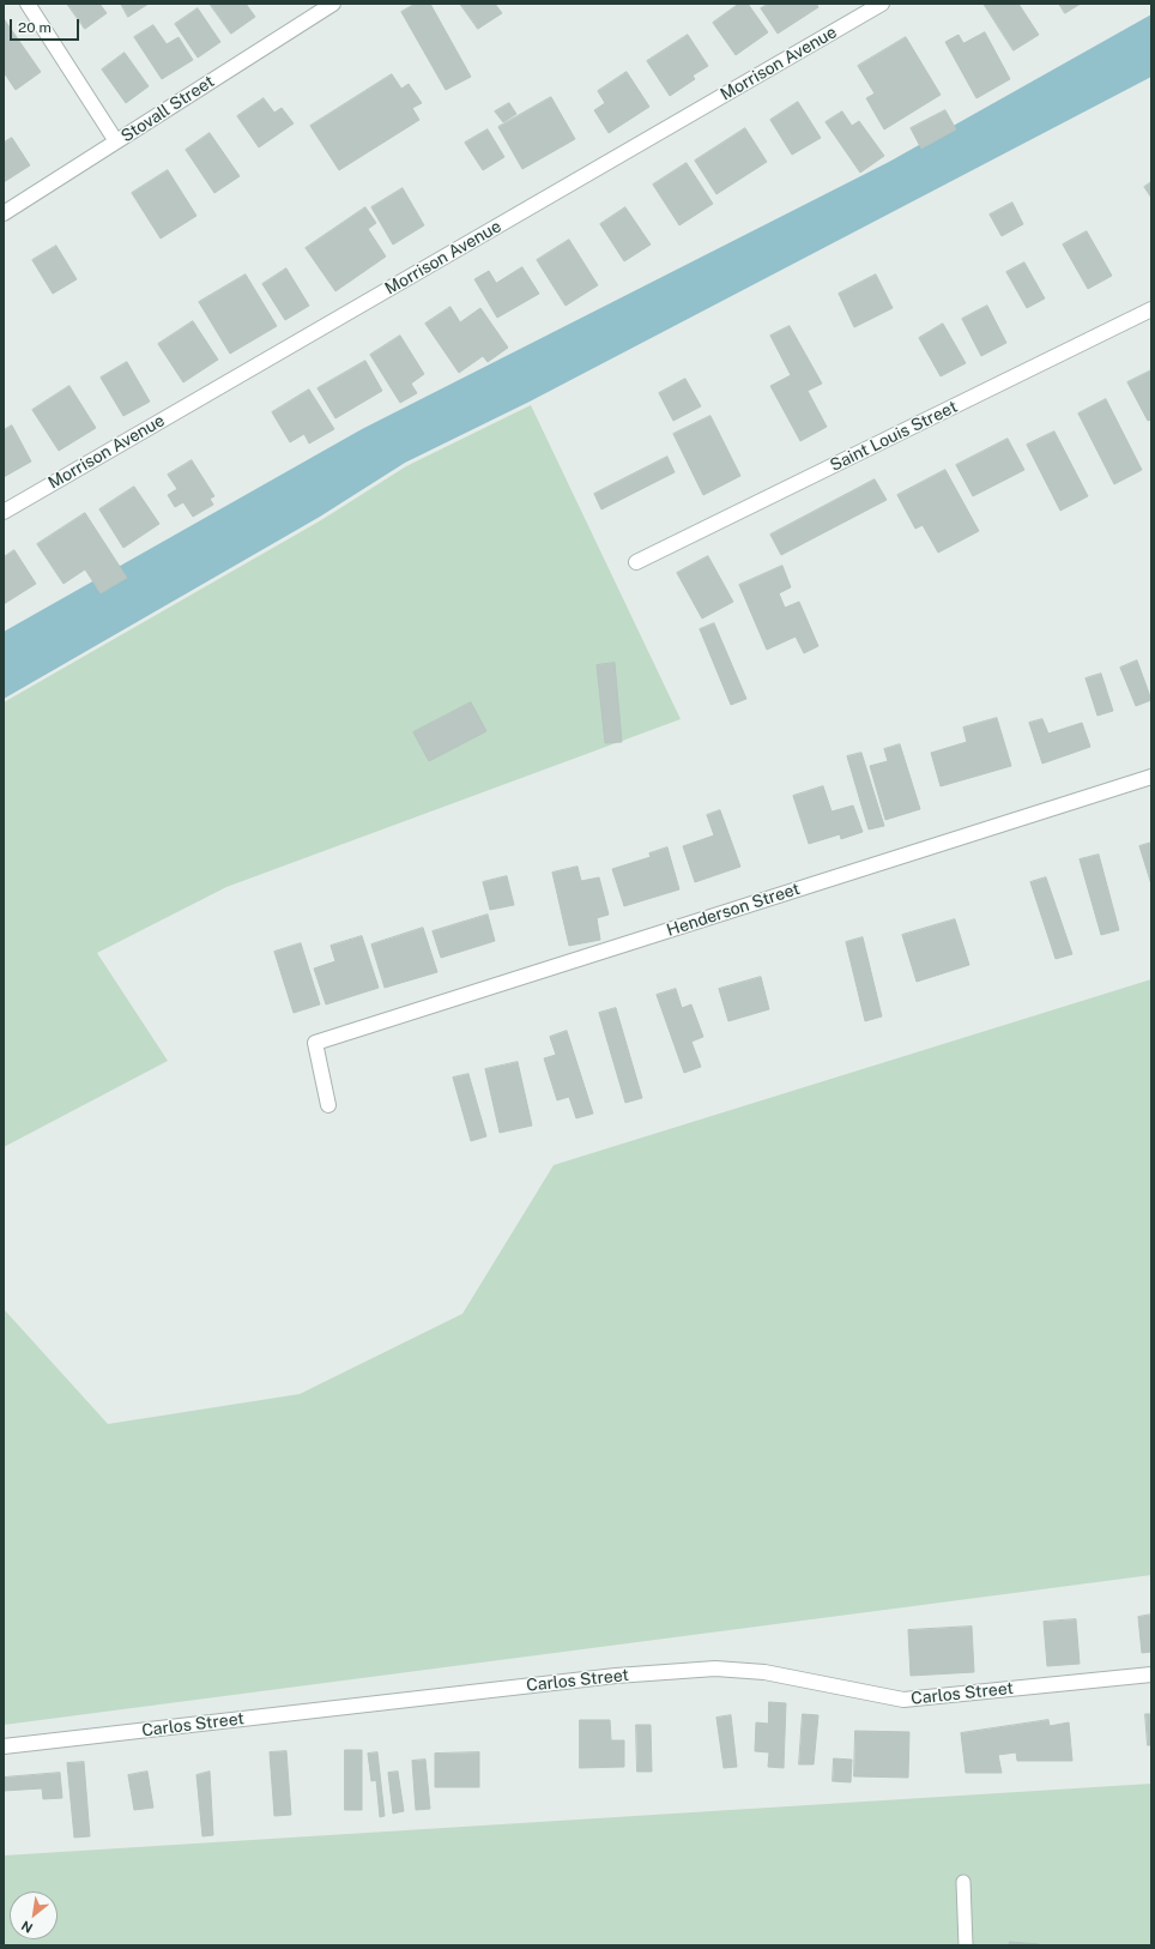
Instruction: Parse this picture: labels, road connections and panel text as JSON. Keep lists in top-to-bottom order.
{
  "streets": {
    "street": [
      "Morrison Avenue",
      "Stovall Street",
      "Saint Louis Street",
      "Henderson Street",
      "Carlos Street"
    ]
  },
  "scale_bar": "20 m",
  "north": "bottom left"
}
